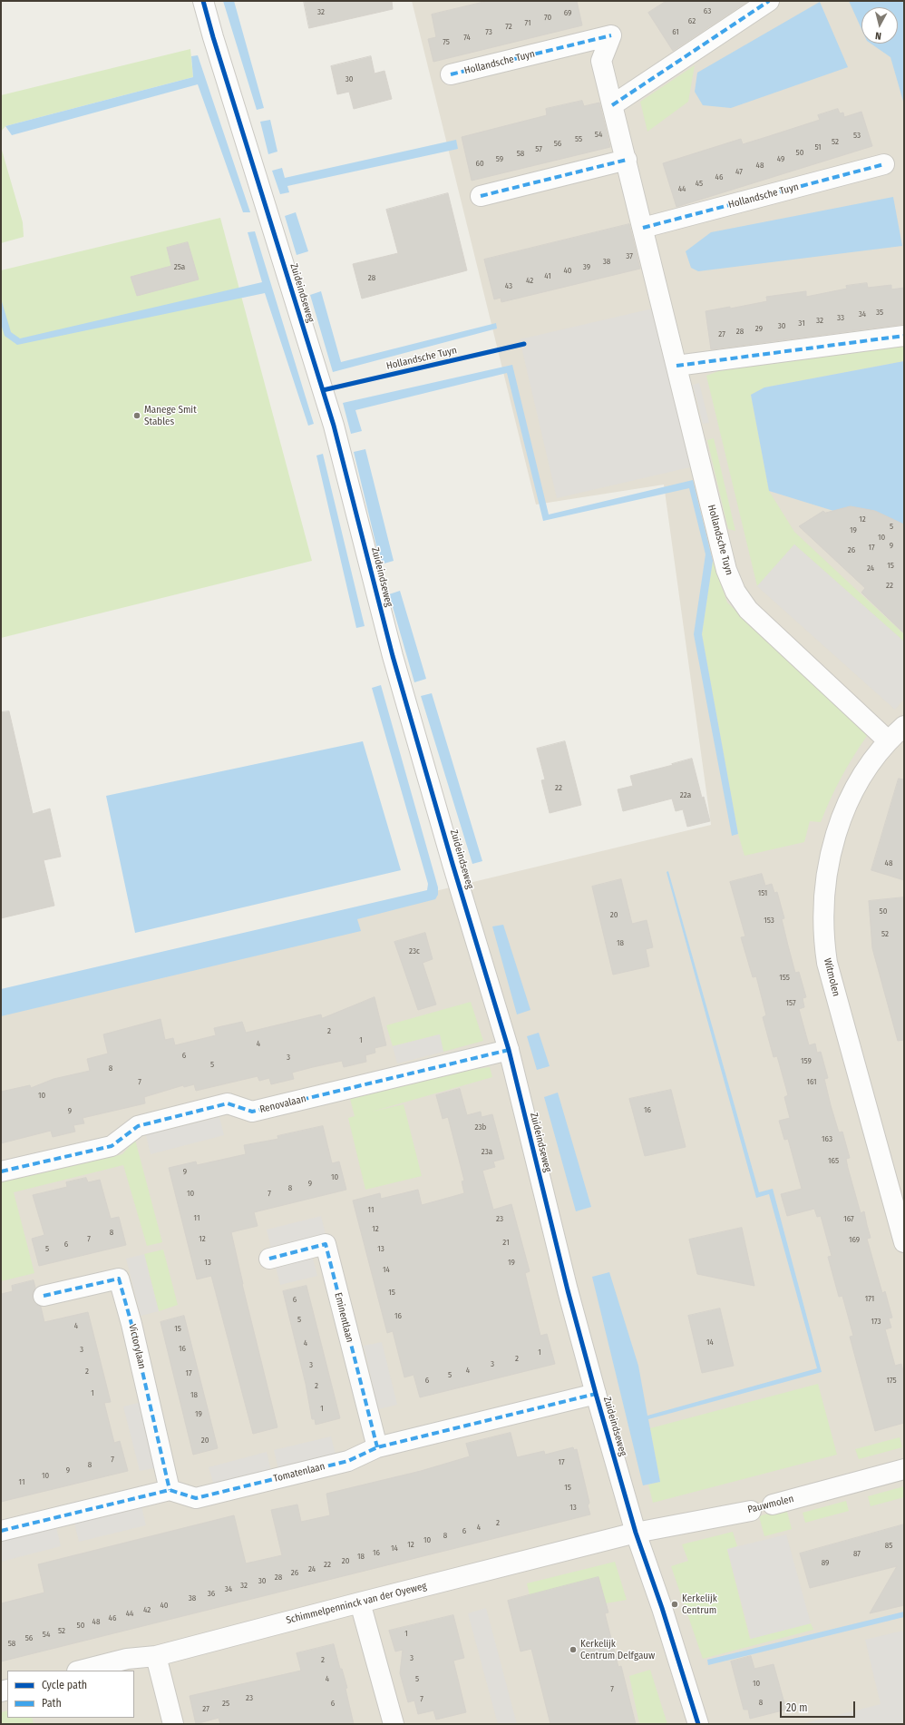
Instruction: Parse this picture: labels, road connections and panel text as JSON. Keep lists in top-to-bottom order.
{
  "streets": {
    "street": [
      "Hollandsche Tuyn",
      "Zuideindseweg",
      "Witmolen",
      "Renovalaan",
      "Eminentlaan",
      "Victorylaan",
      "Tomatenlaan",
      "Pauwmolen",
      "Schimmelpenninck van der Oyeweg"
    ]
  },
  "crossings": [
    ["Hollandsche Tuyn", "Witmolen"],
    ["Zuideindseweg", "Renovalaan"],
    ["Zuideindseweg", "Tomatenlaan"],
    ["Zuideindseweg", "Pauwmolen"],
    ["Zuideindseweg", "Schimmelpenninck van der Oyeweg"],
    ["Eminentlaan", "Tomatenlaan"],
    ["Victorylaan", "Tomatenlaan"],
    ["Pauwmolen", "Schimmelpenninck van der Oyeweg"]
  ],
  "places": ["Manege Smit Stables", "Kerkelijk Centrum", "Kerkelijk Centrum Delfgauw"],
  "house_numbers": [
    "63",
    "32",
    "69",
    "70",
    "62",
    "71",
    "72",
    "73",
    "61",
    "74",
    "75",
    "30",
    "54",
    "53",
    "55",
    "52",
    "56",
    "51",
    "57",
    "50",
    "58",
    "59",
    "49",
    "60",
    "48",
    "47",
    "46",
    "45",
    "44",
    "37",
    "38",
    "25a",
    "39",
    "40",
    "41",
    "28",
    "42",
    "43",
    "35",
    "34",
    "33",
    "32",
    "31",
    "30",
    "29",
    "28",
    "27",
    "12",
    "5",
    "19",
    "10",
    "9",
    "17",
    "26",
    "15",
    "24",
    "22",
    "22",
    "22a",
    "48",
    "151",
    "50",
    "20",
    "153",
    "52",
    "18",
    "23c",
    "155",
    "157",
    "2",
    "1",
    "4",
    "6",
    "3",
    "159",
    "5",
    "8",
    "7",
    "161",
    "10",
    "16",
    "9",
    "23b",
    "163",
    "23a",
    "165",
    "9",
    "10",
    "9",
    "8",
    "10",
    "7",
    "11",
    "11",
    "23",
    "167",
    "12",
    "8",
    "7",
    "12",
    "169",
    "21",
    "6",
    "5",
    "13",
    "13",
    "19",
    "14",
    "15",
    "171",
    "6",
    "16",
    "5",
    "173",
    "4",
    "15",
    "14",
    "4",
    "16",
    "3",
    "1",
    "2",
    "3",
    "3",
    "4",
    "2",
    "17",
    "5",
    "6",
    "175",
    "2",
    "1",
    "18",
    "1",
    "19",
    "20",
    "7",
    "17",
    "8",
    "9",
    "10",
    "11",
    "15",
    "13",
    "2",
    "4",
    "6",
    "8",
    "10",
    "12",
    "85",
    "14",
    "16",
    "87",
    "18",
    "20",
    "89",
    "22",
    "24",
    "26",
    "28",
    "30",
    "32",
    "34",
    "36",
    "38",
    "40",
    "42",
    "44",
    "46",
    "48",
    "50",
    "52",
    "1",
    "54",
    "56",
    "58",
    "3",
    "2",
    "4",
    "5",
    "10",
    "7",
    "23",
    "7",
    "8",
    "25",
    "6",
    "27"
  ],
  "legend": ["Cycle path", "Path"],
  "scale_bar": "20 m",
  "north": "bottom"
}
